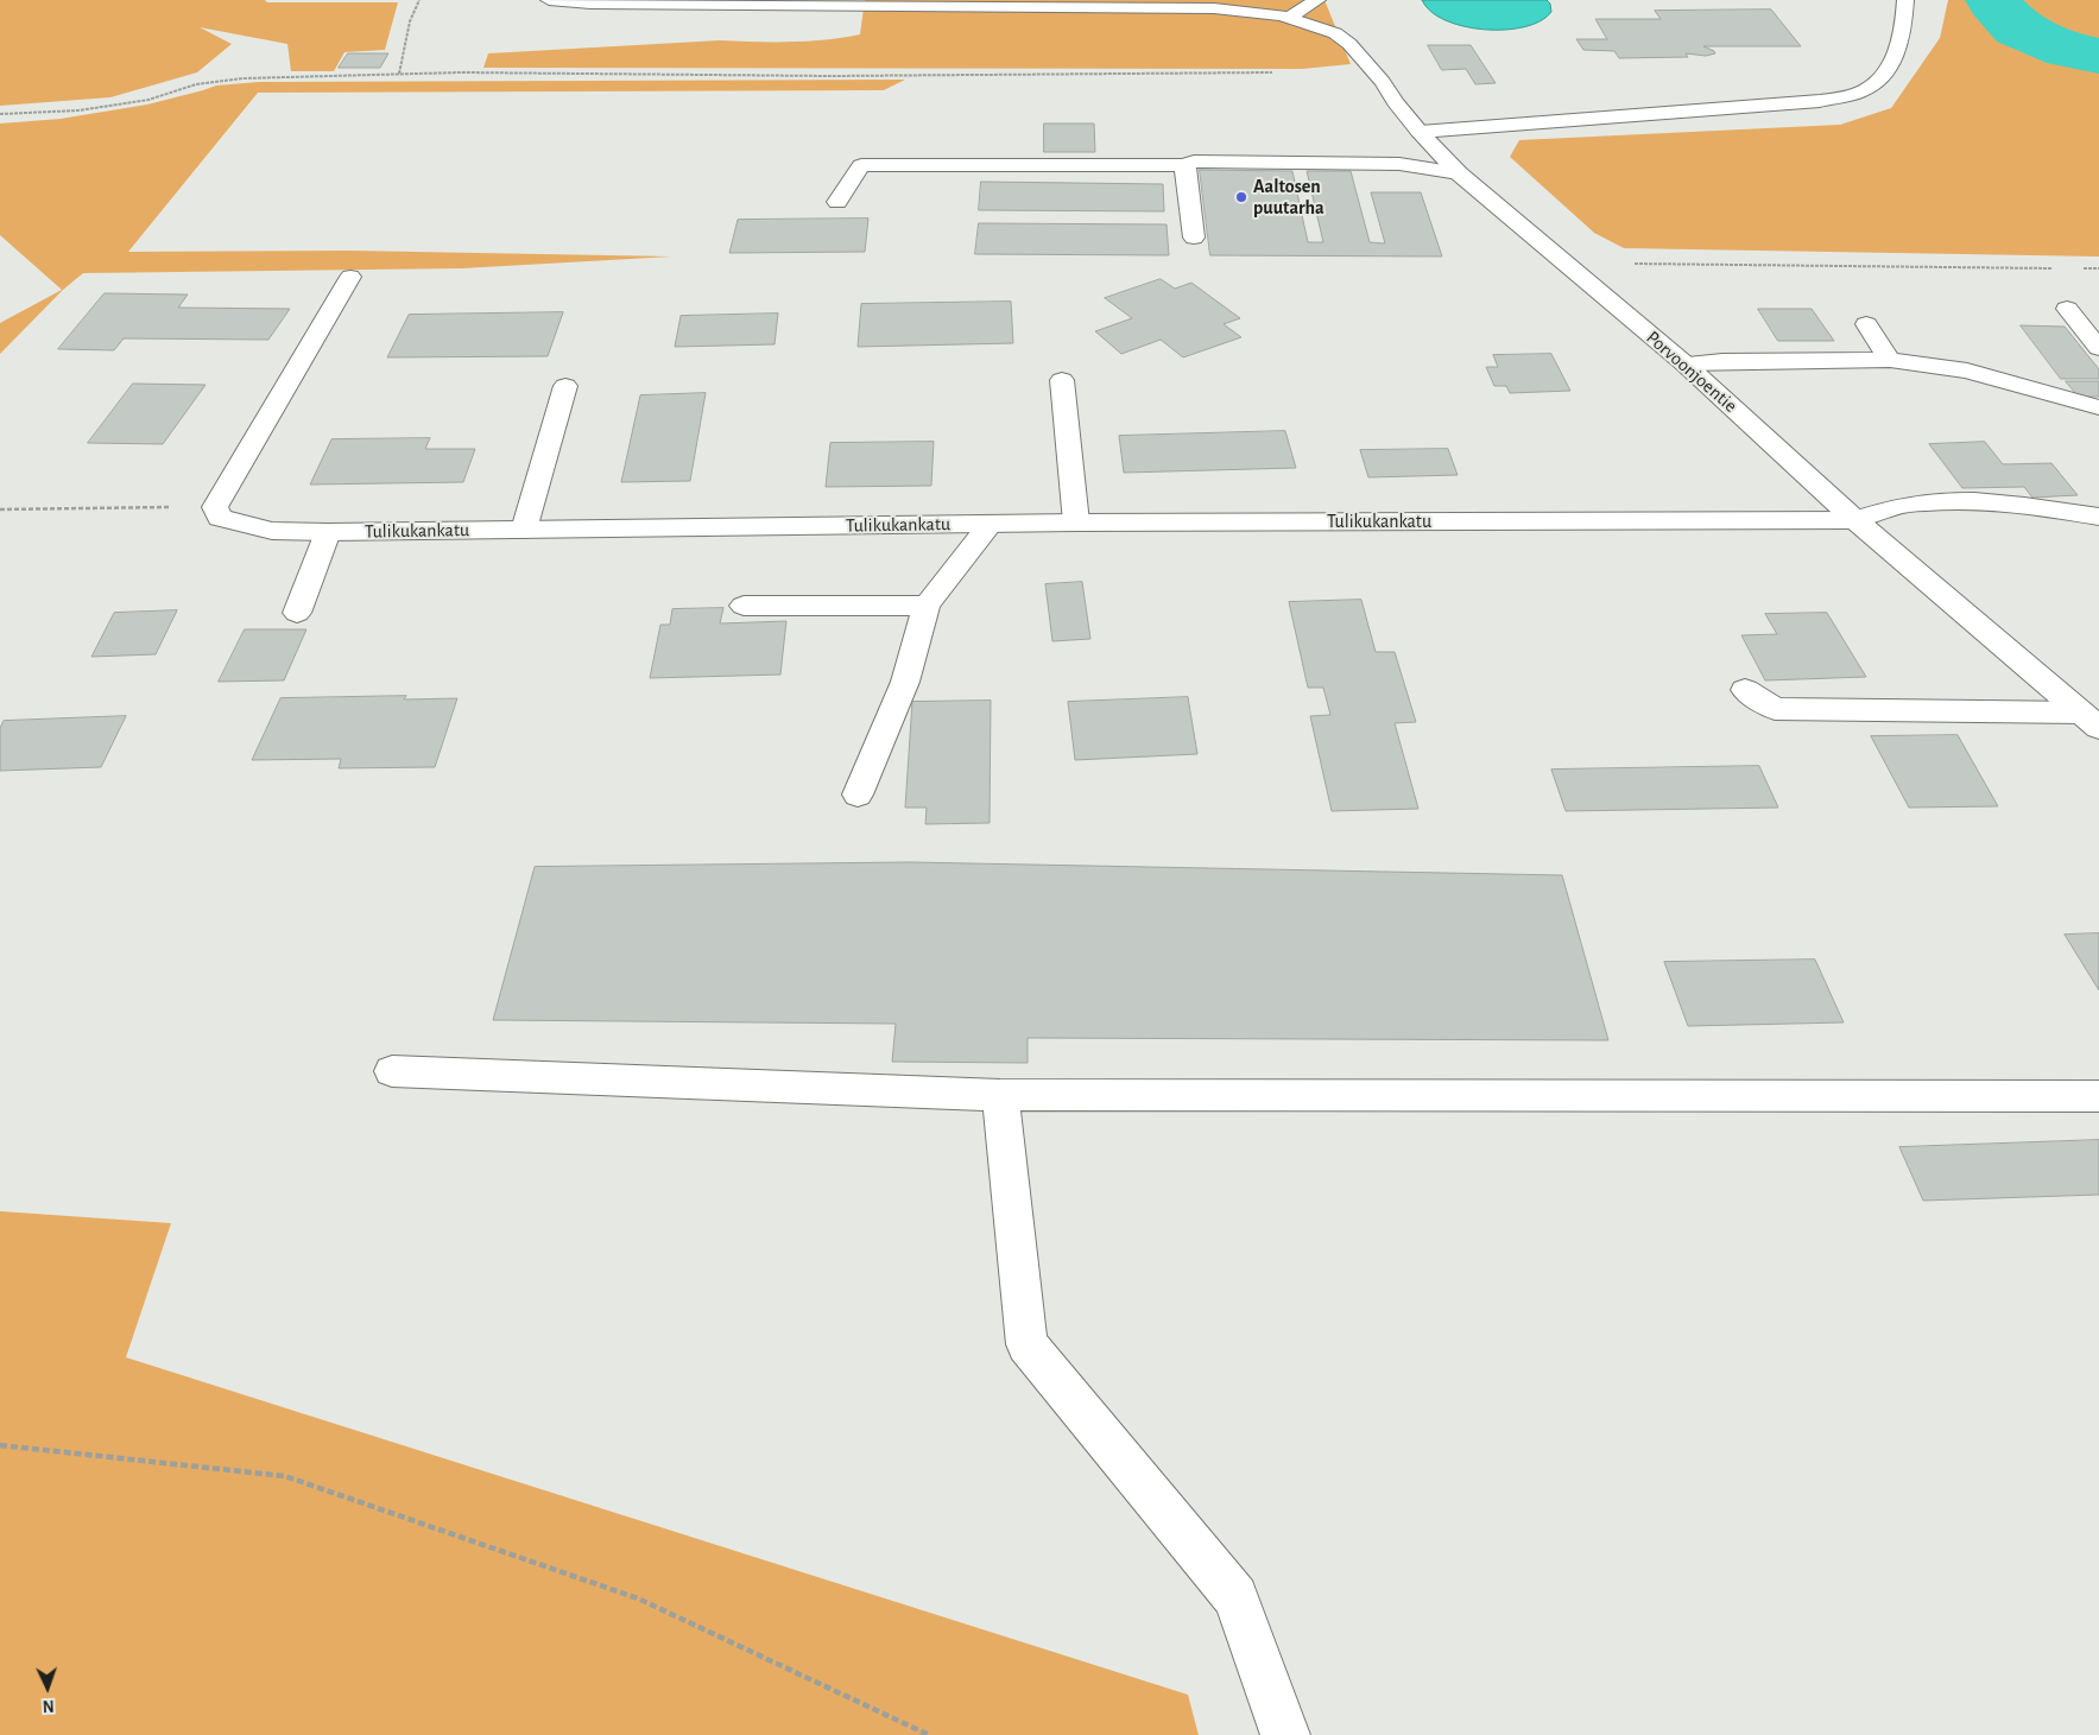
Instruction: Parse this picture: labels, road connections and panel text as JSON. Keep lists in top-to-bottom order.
{
  "streets": {
    "street": ["Porvoonjoentie", "Tulikukankatu"]
  },
  "crossings": [
    ["Porvoonjoentie", "Tulikukankatu"]
  ],
  "places": ["Aaltosen puutarha"],
  "north": "bottom"
}
